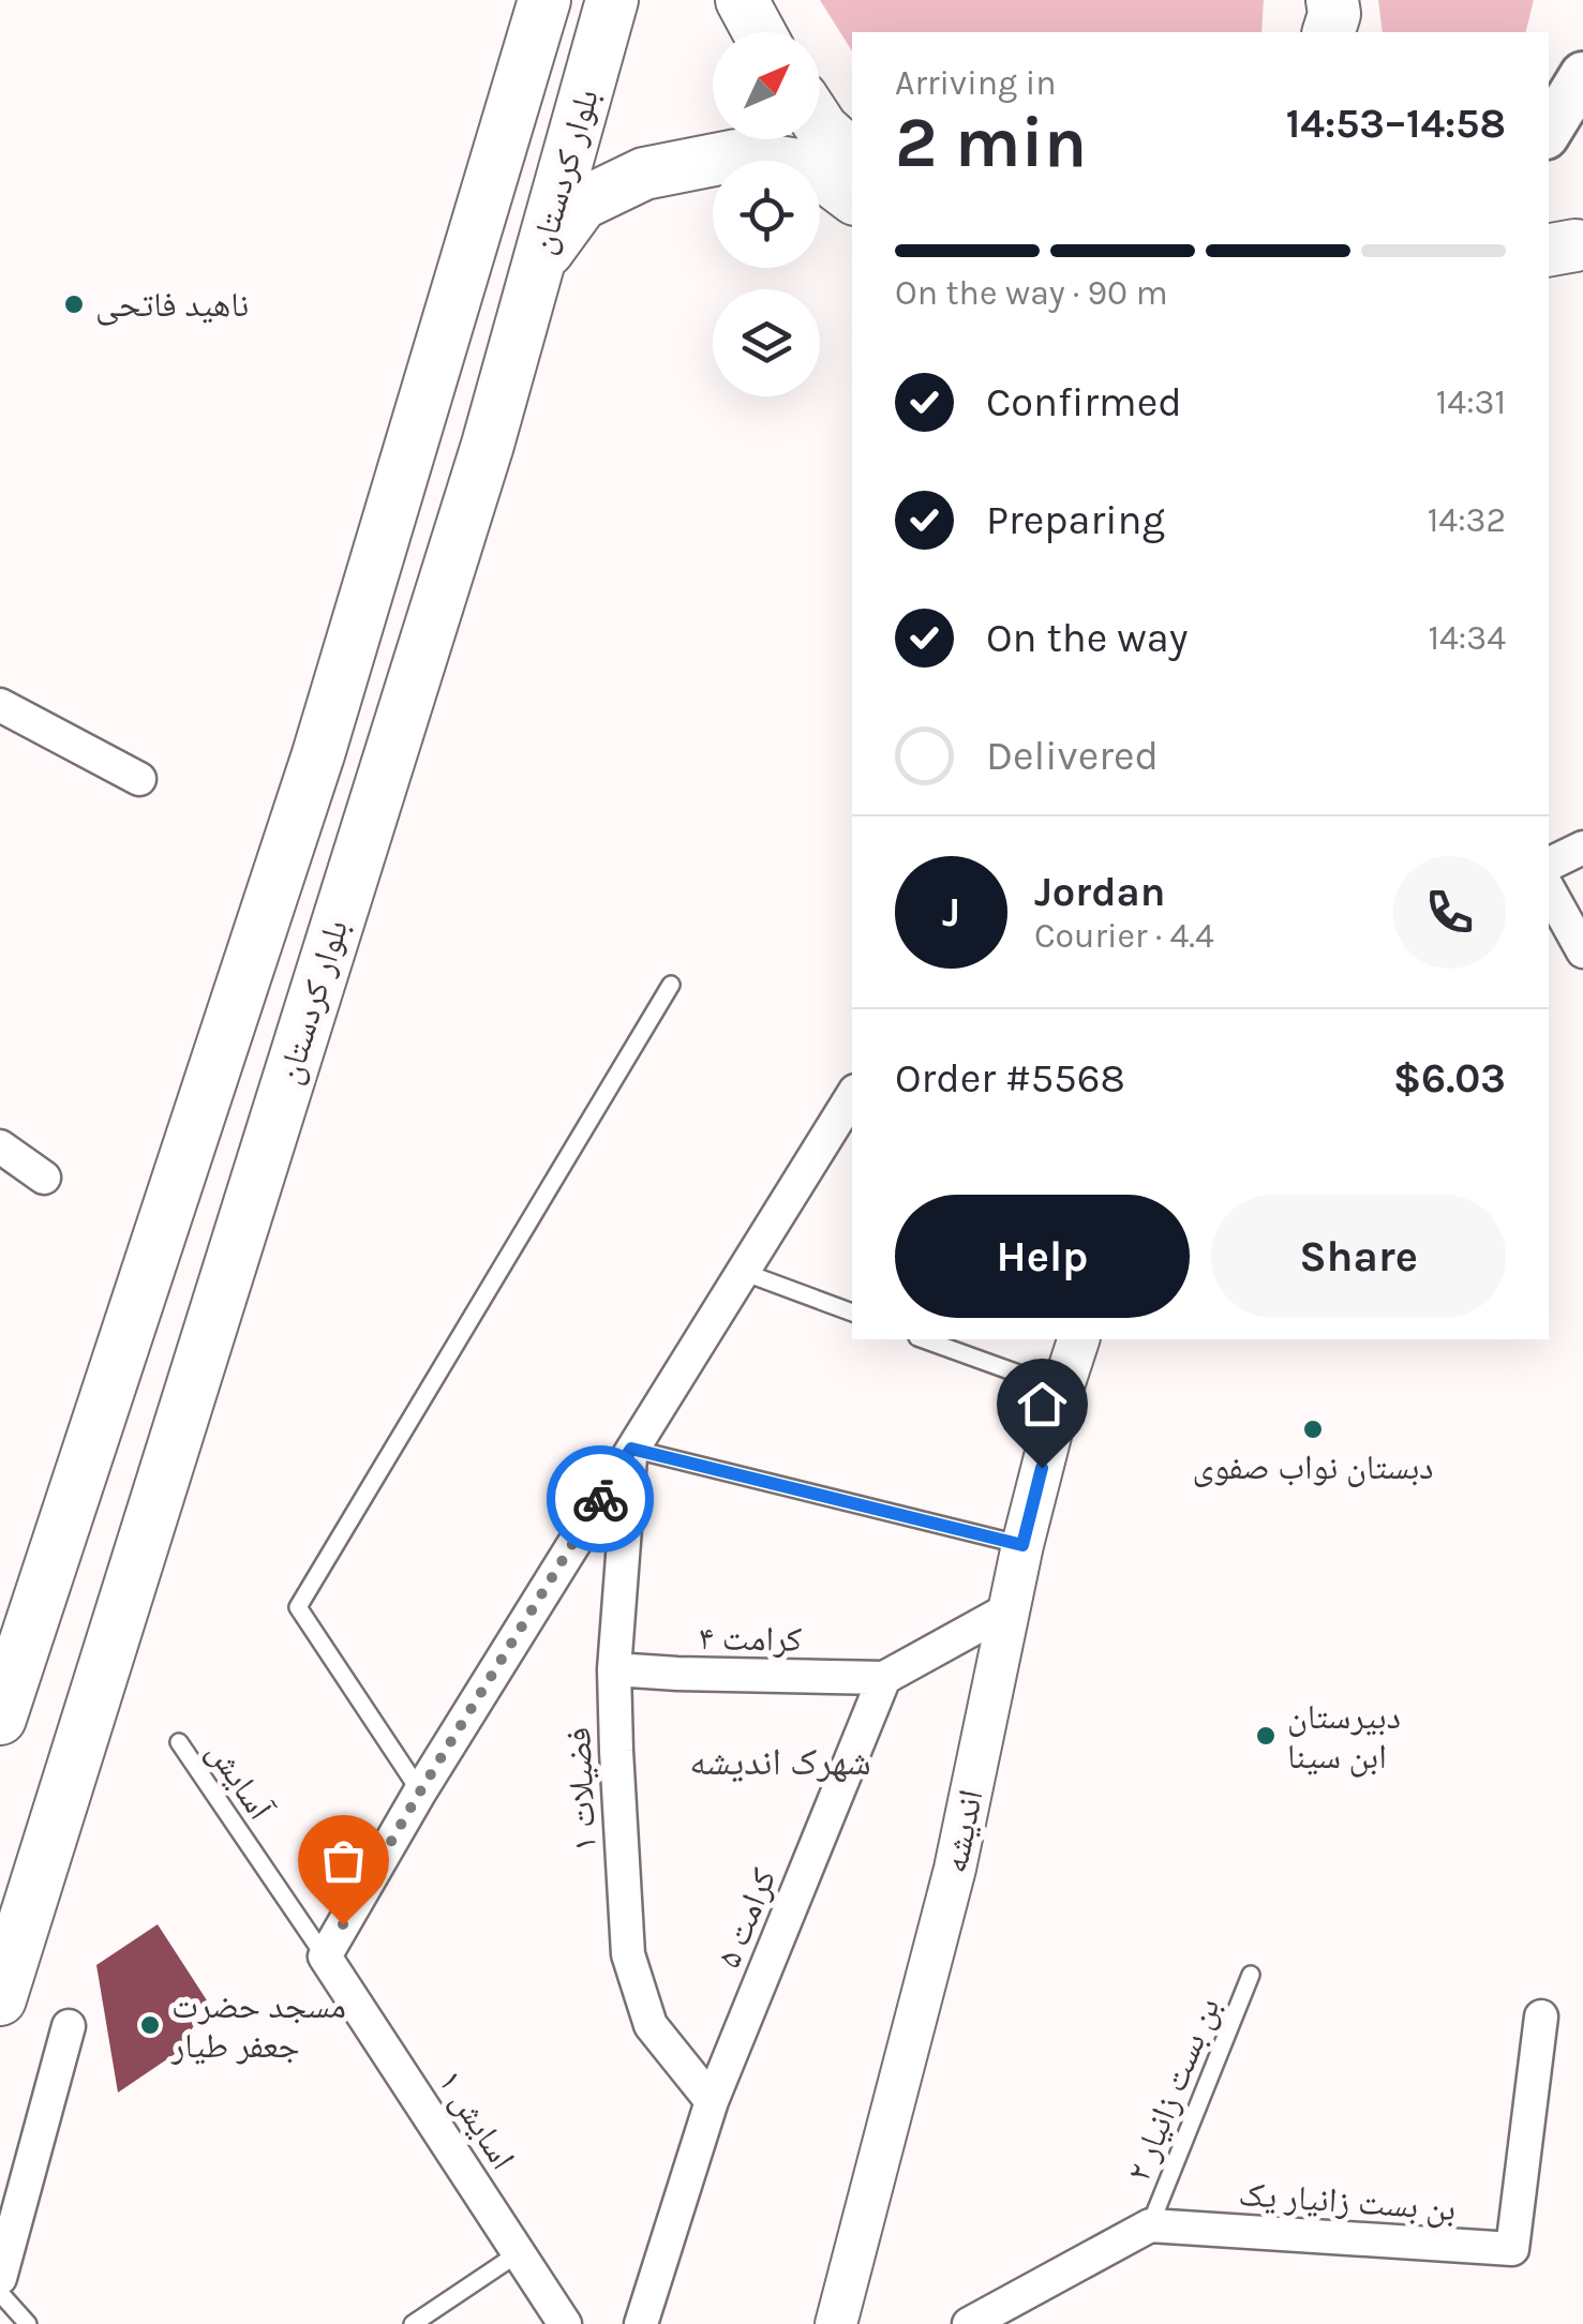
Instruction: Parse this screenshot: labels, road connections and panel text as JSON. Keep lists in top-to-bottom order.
{
  "streets": {
    "main road": ["بلوار کردستان"],
    "street": [
      "کرامت ۴",
      "فضیلات ۱",
      "اندیشه",
      "کرامت ۵",
      "اسایش ۱",
      "بن بست زانیار یک"
    ],
    "lane": ["آسایش", "بن بست زانیار ۲"]
  },
  "crossings": [
    ["کرامت ۴", "فضیلات ۱"],
    ["کرامت ۴", "کرامت ۵"],
    ["آسایش", "فضیلات ۱"],
    ["آسایش", "اسایش ۱"],
    ["فضیلات ۱", "کرامت ۵"],
    ["فضیلات ۱", "اسایش ۱"],
    ["بن بست زانیار ۲", "بن بست زانیار یک"]
  ],
  "districts": ["شهرک اندیشه"],
  "places": [
    "ناهید فاتحی",
    "دبستان نواب صفوی",
    "دبیرستان ابن سینا",
    "مسجد حضرت جعفر طیار"
  ],
  "north": "top right",
  "page": {
    "heading": ["2 min", "Arriving in", "14:53–14:58"],
    "panel": [
      "Jordan",
      "Courier · 4.4",
      "Order #5568",
      "$6.03"
    ],
    "bar": "On the way · 90 m",
    "list": [
      ["Confirmed", "14:31"],
      ["Preparing", "14:32"],
      ["On the way", "14:34"],
      "Delivered"
    ],
    "round": "J",
    "buttons": ["Help", "Share"]
  }
}
